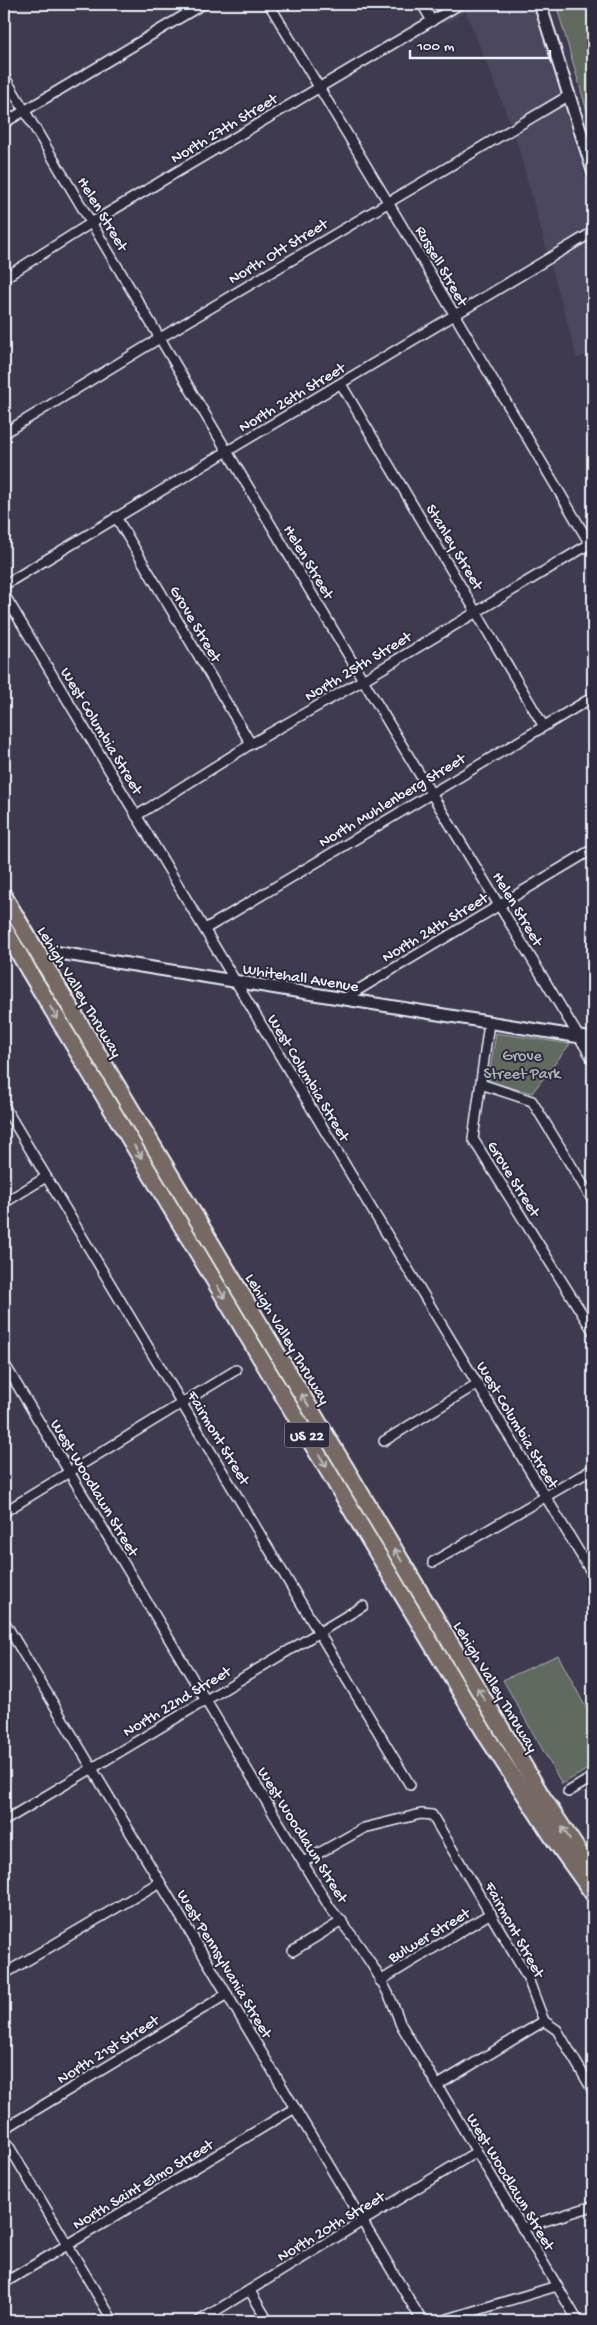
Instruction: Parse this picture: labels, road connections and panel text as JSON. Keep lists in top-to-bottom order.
{
  "streets": {
    "highway": ["Lehigh Valley Thruway", "US 22"],
    "street": [
      "North 27th Street",
      "Helen Street",
      "North Ott Street",
      "Russell Street",
      "North 26th Street",
      "Stanley Street",
      "Grove Street",
      "North 25th Street",
      "West Columbia Street",
      "North Muhlenberg Street",
      "North 24th Street",
      "Whitehall Avenue",
      "Fairmont Street",
      "West Woodlawn Street",
      "North 22nd Street",
      "Bulwer Street",
      "West Pennsylvania Street",
      "North 21st Street",
      "North Saint Elmo Street",
      "North 20th Street"
    ]
  },
  "crossings": [
    ["North 27th Street", "Helen Street"],
    ["North 27th Street", "Russell Street"],
    ["Helen Street", "North Ott Street"],
    ["Helen Street", "North 26th Street"],
    ["Helen Street", "North 25th Street"],
    ["Helen Street", "North Muhlenberg Street"],
    ["Helen Street", "North 24th Street"],
    ["Helen Street", "Whitehall Avenue"],
    ["North Ott Street", "Russell Street"],
    ["Russell Street", "North 26th Street"],
    ["Russell Street", "North 25th Street"],
    ["North 26th Street", "Stanley Street"],
    ["North 26th Street", "Grove Street"],
    ["Stanley Street", "North 25th Street"],
    ["Stanley Street", "North Muhlenberg Street"],
    ["Grove Street", "North 25th Street"],
    ["Grove Street", "Whitehall Avenue"],
    ["North 25th Street", "West Columbia Street"],
    ["West Columbia Street", "North Muhlenberg Street"],
    ["West Columbia Street", "Whitehall Avenue"],
    ["North 24th Street", "Whitehall Avenue"],
    ["Fairmont Street", "West Woodlawn Street"],
    ["Fairmont Street", "North 22nd Street"],
    ["Fairmont Street", "Bulwer Street"],
    ["West Woodlawn Street", "North 22nd Street"],
    ["West Woodlawn Street", "Bulwer Street"],
    ["West Woodlawn Street", "North 20th Street"],
    ["North 22nd Street", "West Pennsylvania Street"],
    ["West Pennsylvania Street", "North 21st Street"],
    ["West Pennsylvania Street", "North Saint Elmo Street"],
    ["West Pennsylvania Street", "North 20th Street"]
  ],
  "parks": ["Grove Street Park"],
  "scale_bar": "100 m"
}
